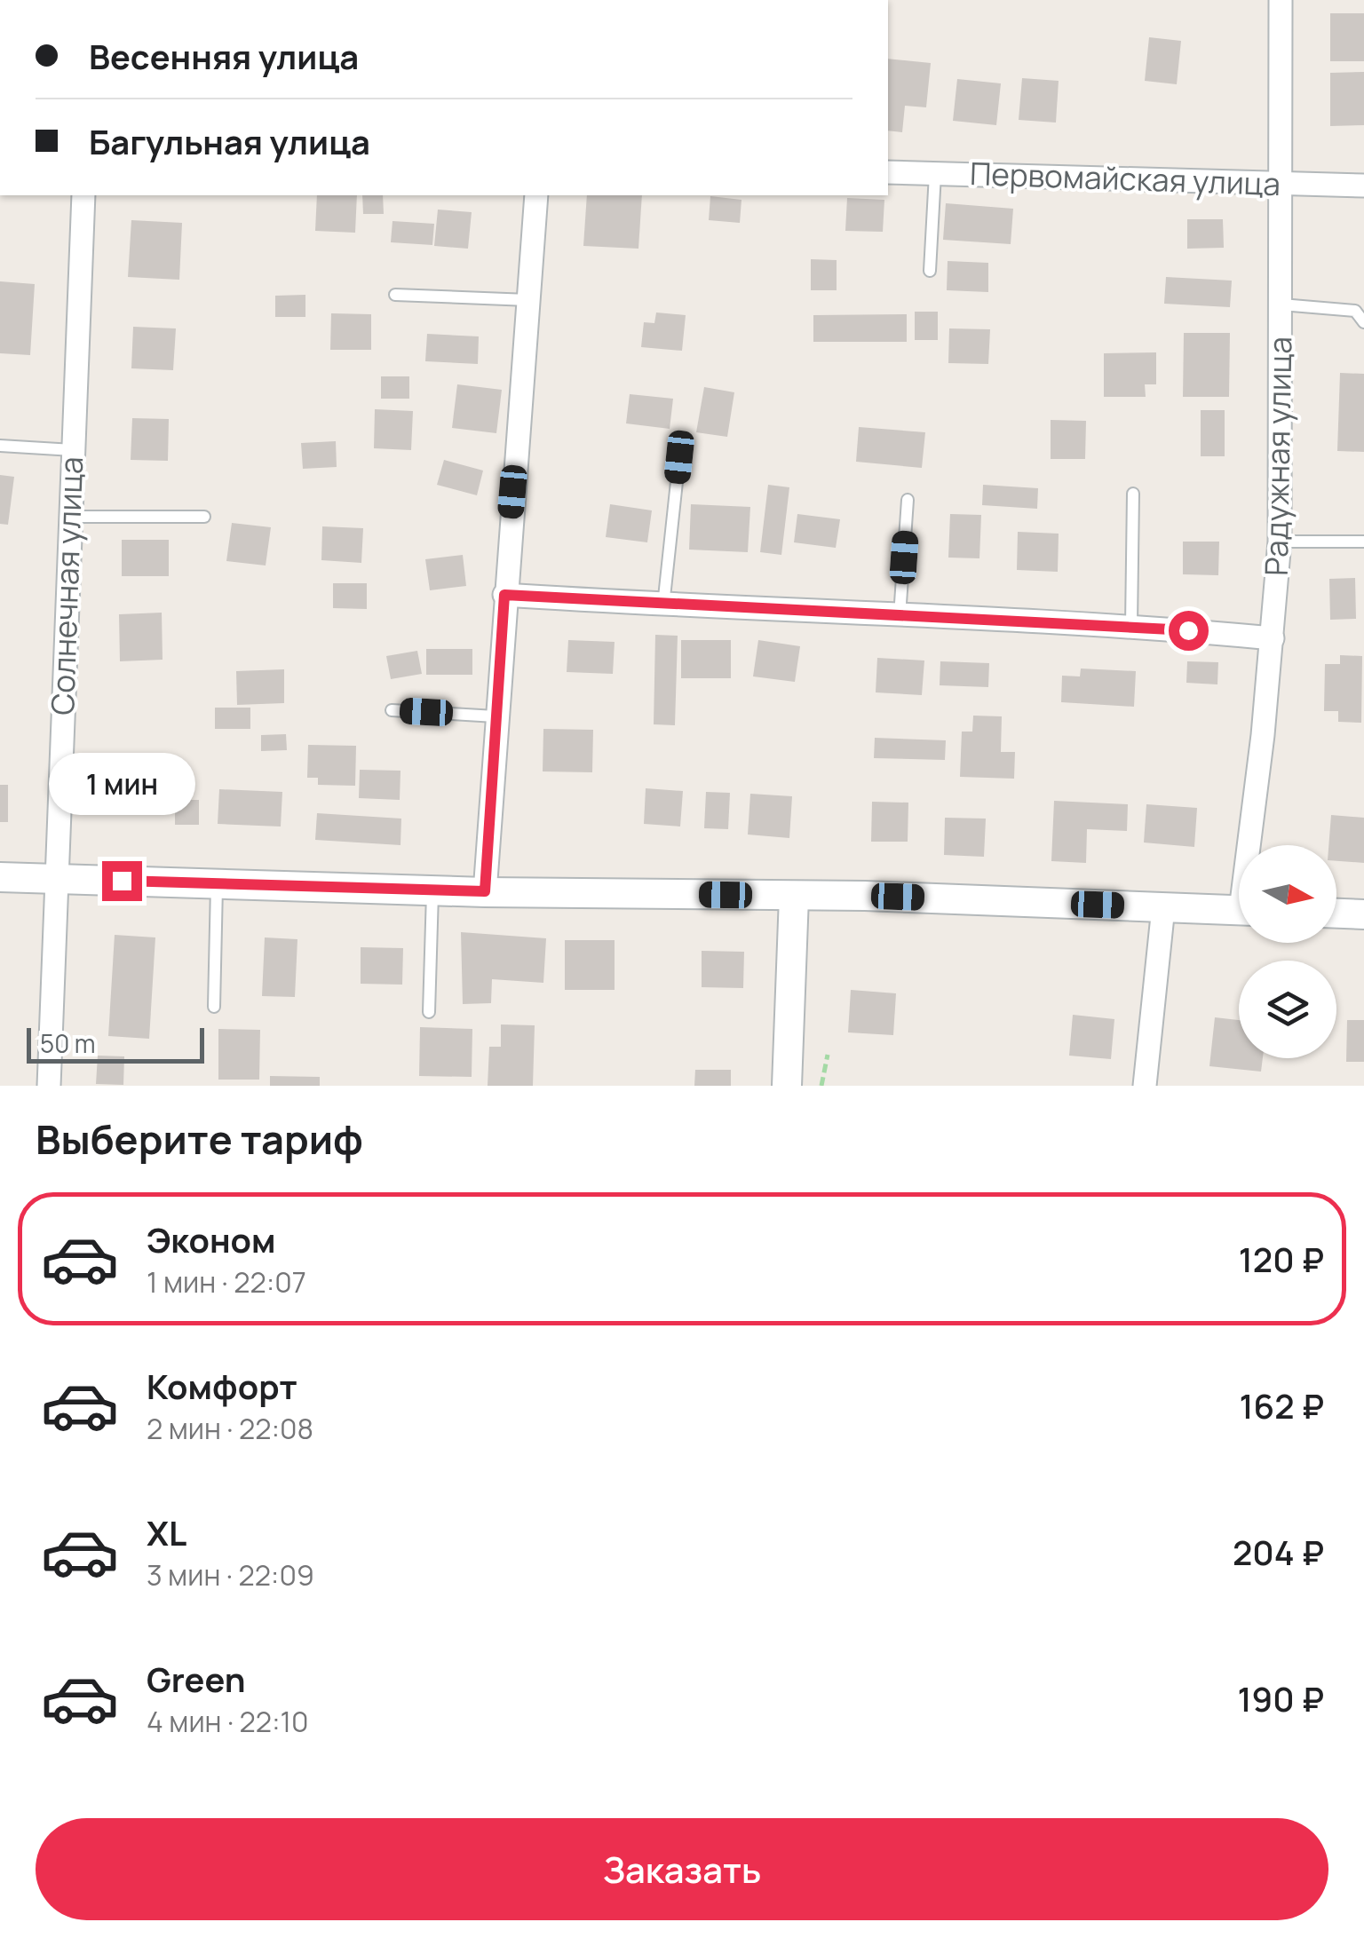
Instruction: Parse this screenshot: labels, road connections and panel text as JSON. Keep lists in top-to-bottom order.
{
  "streets": {
    "street": ["Первомайская улица", "Радужная улица", "Солнечная улица"]
  },
  "crossings": [
    ["Первомайская улица", "Радужная улица"]
  ],
  "scale_bar": "50 m",
  "north": "right",
  "page": {
    "banner": ["Весенняя улица", "Багульная улица"],
    "bubble": "1 мин",
    "scale": "50 m",
    "heading": "Выберите тариф",
    "list": [
      {
        "name": "Эконом",
        "note": "1 мин · 22:07",
        "value": "120 ₽"
      },
      {
        "name": "Комфорт",
        "note": "2 мин · 22:08",
        "value": "162 ₽"
      },
      {
        "name": "XL",
        "note": "3 мин · 22:09",
        "value": "204 ₽"
      },
      {
        "name": "Green",
        "note": "4 мин · 22:10",
        "value": "190 ₽"
      }
    ],
    "buttons": "Заказать"
  }
}
